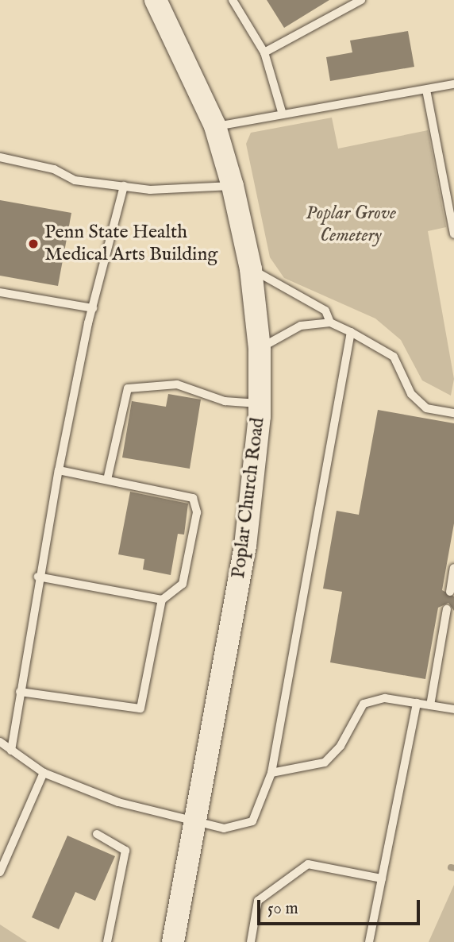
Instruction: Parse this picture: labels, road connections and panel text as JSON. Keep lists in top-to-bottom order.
{
  "streets": {
    "street": ["Poplar Church Road"]
  },
  "parks": ["Poplar Grove Cemetery"],
  "places": ["Penn State Health Medical Arts Building"],
  "scale_bar": "50 m"
}
